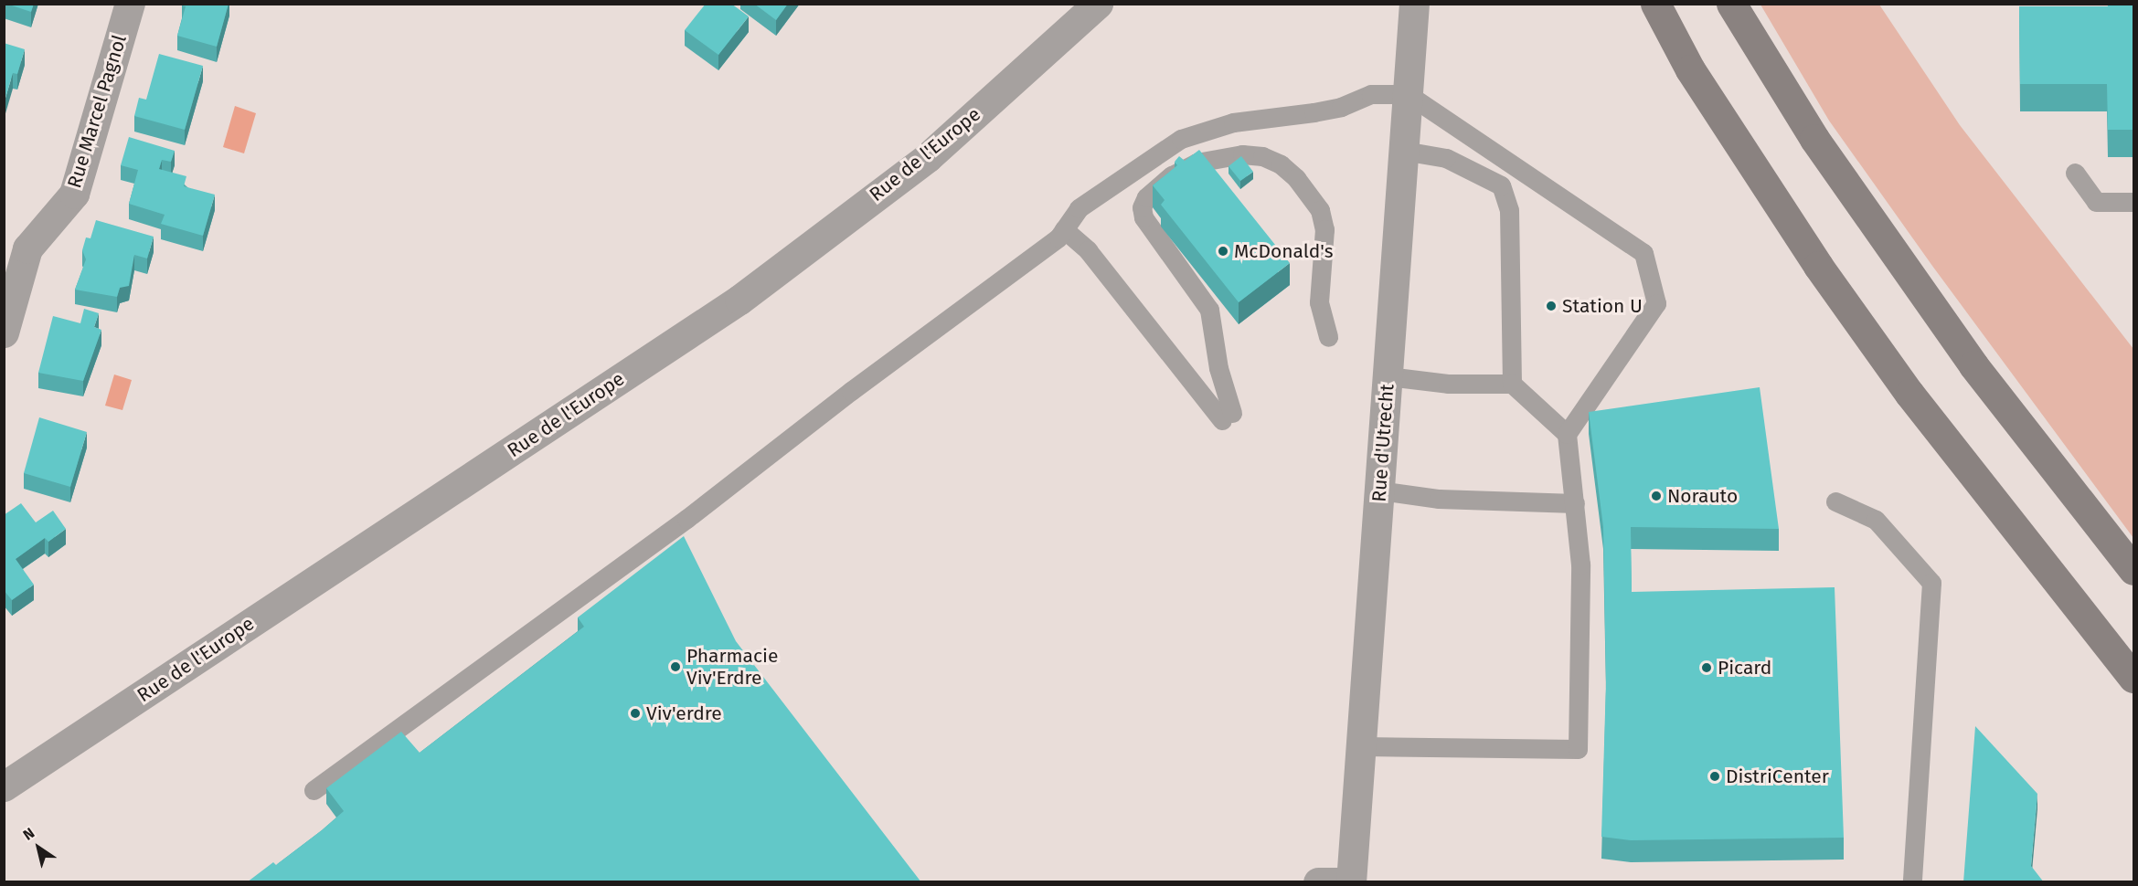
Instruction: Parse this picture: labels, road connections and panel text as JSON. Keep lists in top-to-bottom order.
{
  "streets": {
    "street": ["Rue Marcel Pagnol", "Rue de l'Europe", "Rue d'Utrecht"]
  },
  "places": [
    "McDonald's",
    "Station U",
    "Norauto",
    "Pharmacie Viv'Erdre",
    "Picard",
    "Viv'erdre",
    "DistriCenter"
  ],
  "north": "top left"
}
